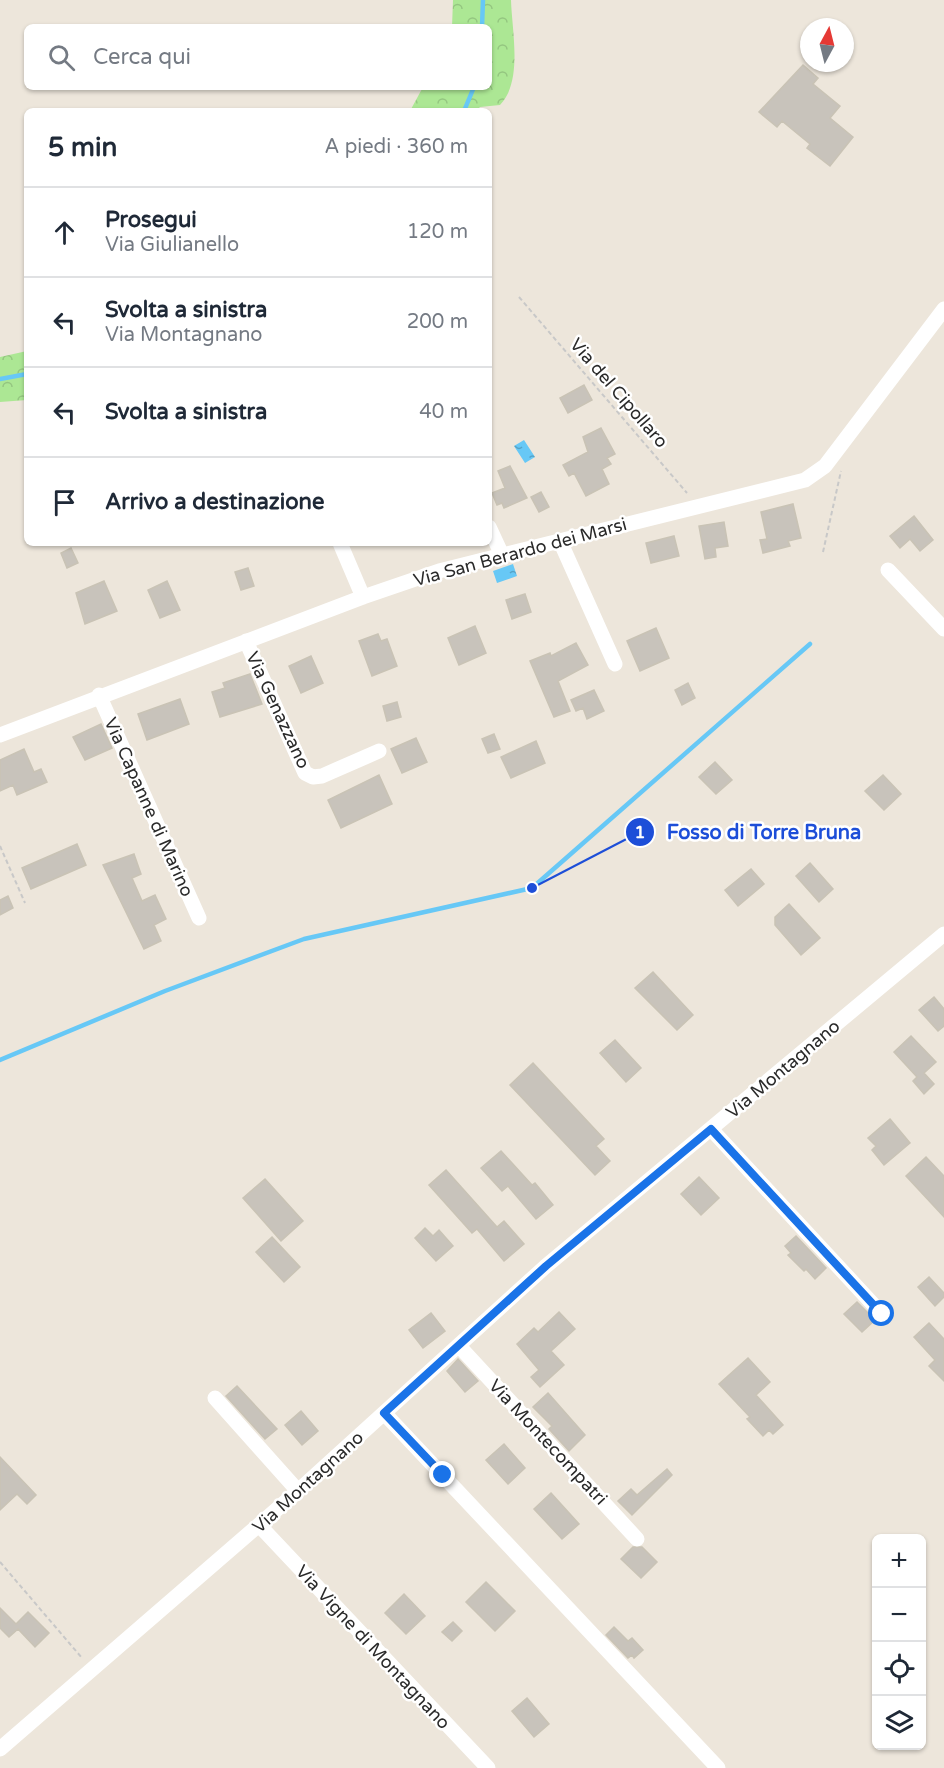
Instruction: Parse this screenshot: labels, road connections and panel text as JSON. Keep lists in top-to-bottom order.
{
  "streets": {
    "street": [
      "Via San Berardo dei Marsi",
      "Via Genazzano",
      "Via Capanne di Marino",
      "Via Montagnano",
      "Via Montecompatri",
      "Via Vigne di Montagnano"
    ],
    "path": ["Via del Cipollaro"]
  },
  "crossings": [
    ["Via del Cipollaro", "Via San Berardo dei Marsi"],
    ["Via San Berardo dei Marsi", "Via Genazzano"],
    ["Via San Berardo dei Marsi", "Via Capanne di Marino"],
    ["Via Montagnano", "Via Montecompatri"],
    ["Via Montagnano", "Via Vigne di Montagnano"]
  ],
  "places": ["Fosso di Torre Bruna"],
  "north": "top",
  "page": {
    "search": "Cerca qui",
    "heading": ["5 min", "A piedi · 360 m"],
    "list": [
      ["Prosegui", "Via Giulianello", "120 m"],
      ["Svolta a sinistra", "Via Montagnano", "200 m"],
      ["Svolta a sinistra", "40 m"],
      "Arrivo a destinazione"
    ],
    "map_buttons": ["+", "−"]
  }
}
